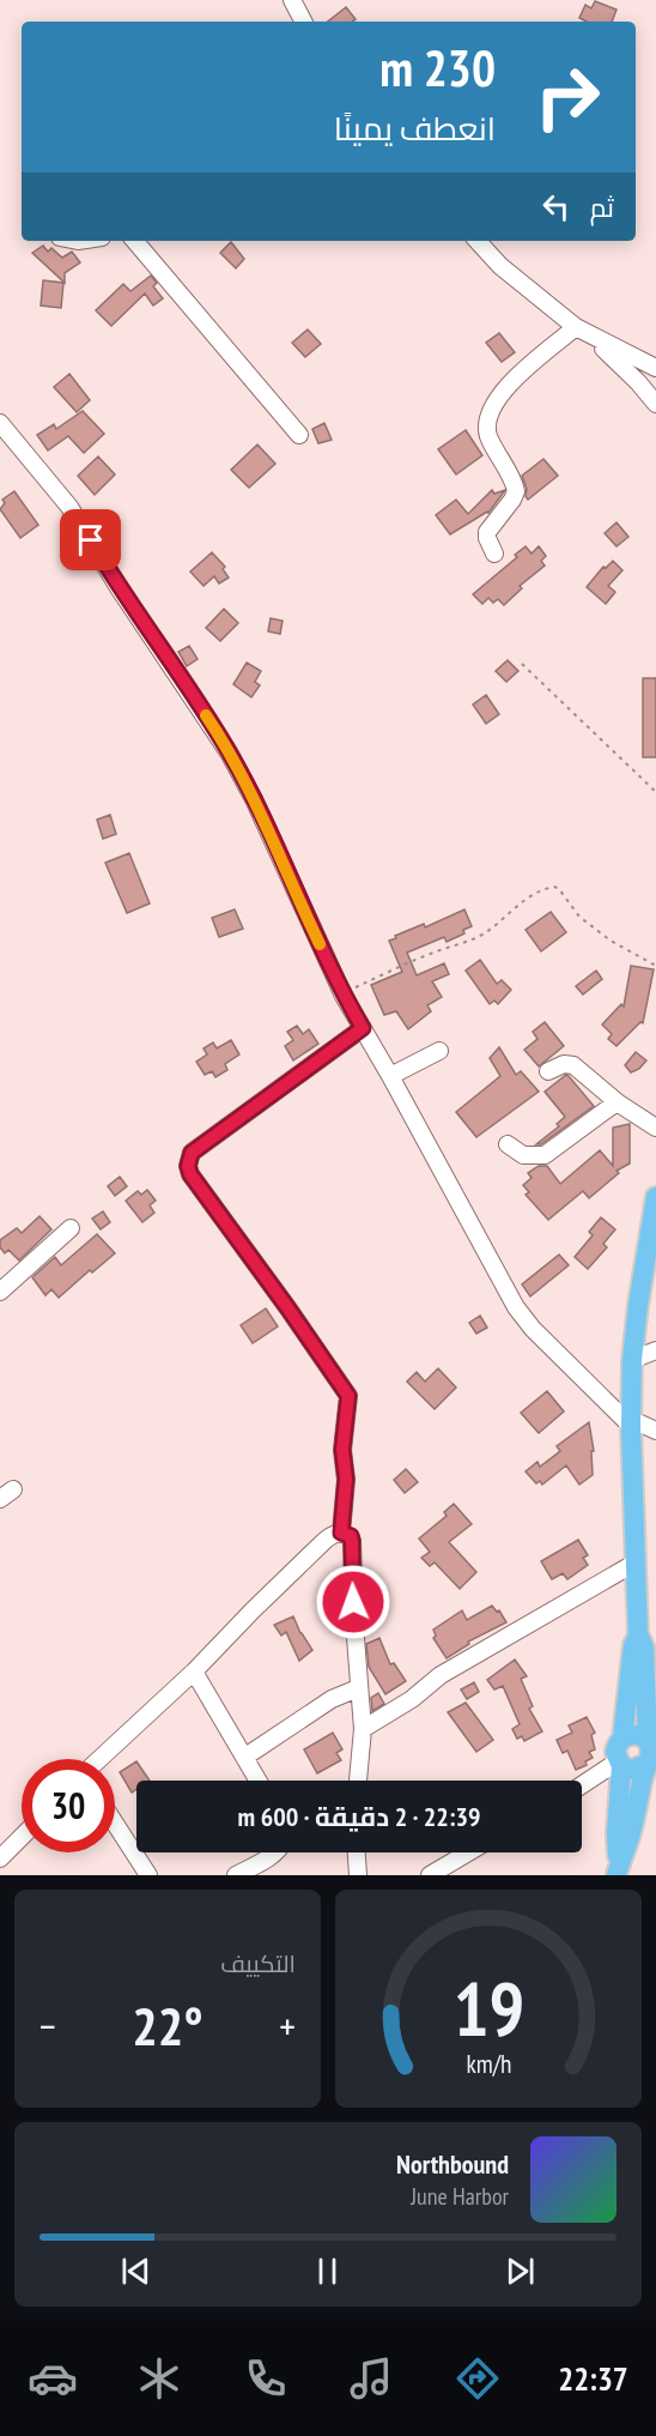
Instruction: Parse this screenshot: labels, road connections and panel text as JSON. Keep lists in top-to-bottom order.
{
  "page": {
    "turn": ["230 m", "انعطف يمينًا"],
    "then": "ثم",
    "limit": "30",
    "trip": "22:39 · 2 دقيقة · 600 m",
    "tile": "التكييف",
    "heat": ["−", "22°", "+"],
    "song": ["Northbound", "June Harbor"],
    "tabs": "22:37",
    "gauge": ["19", "km/h"]
  }
}
